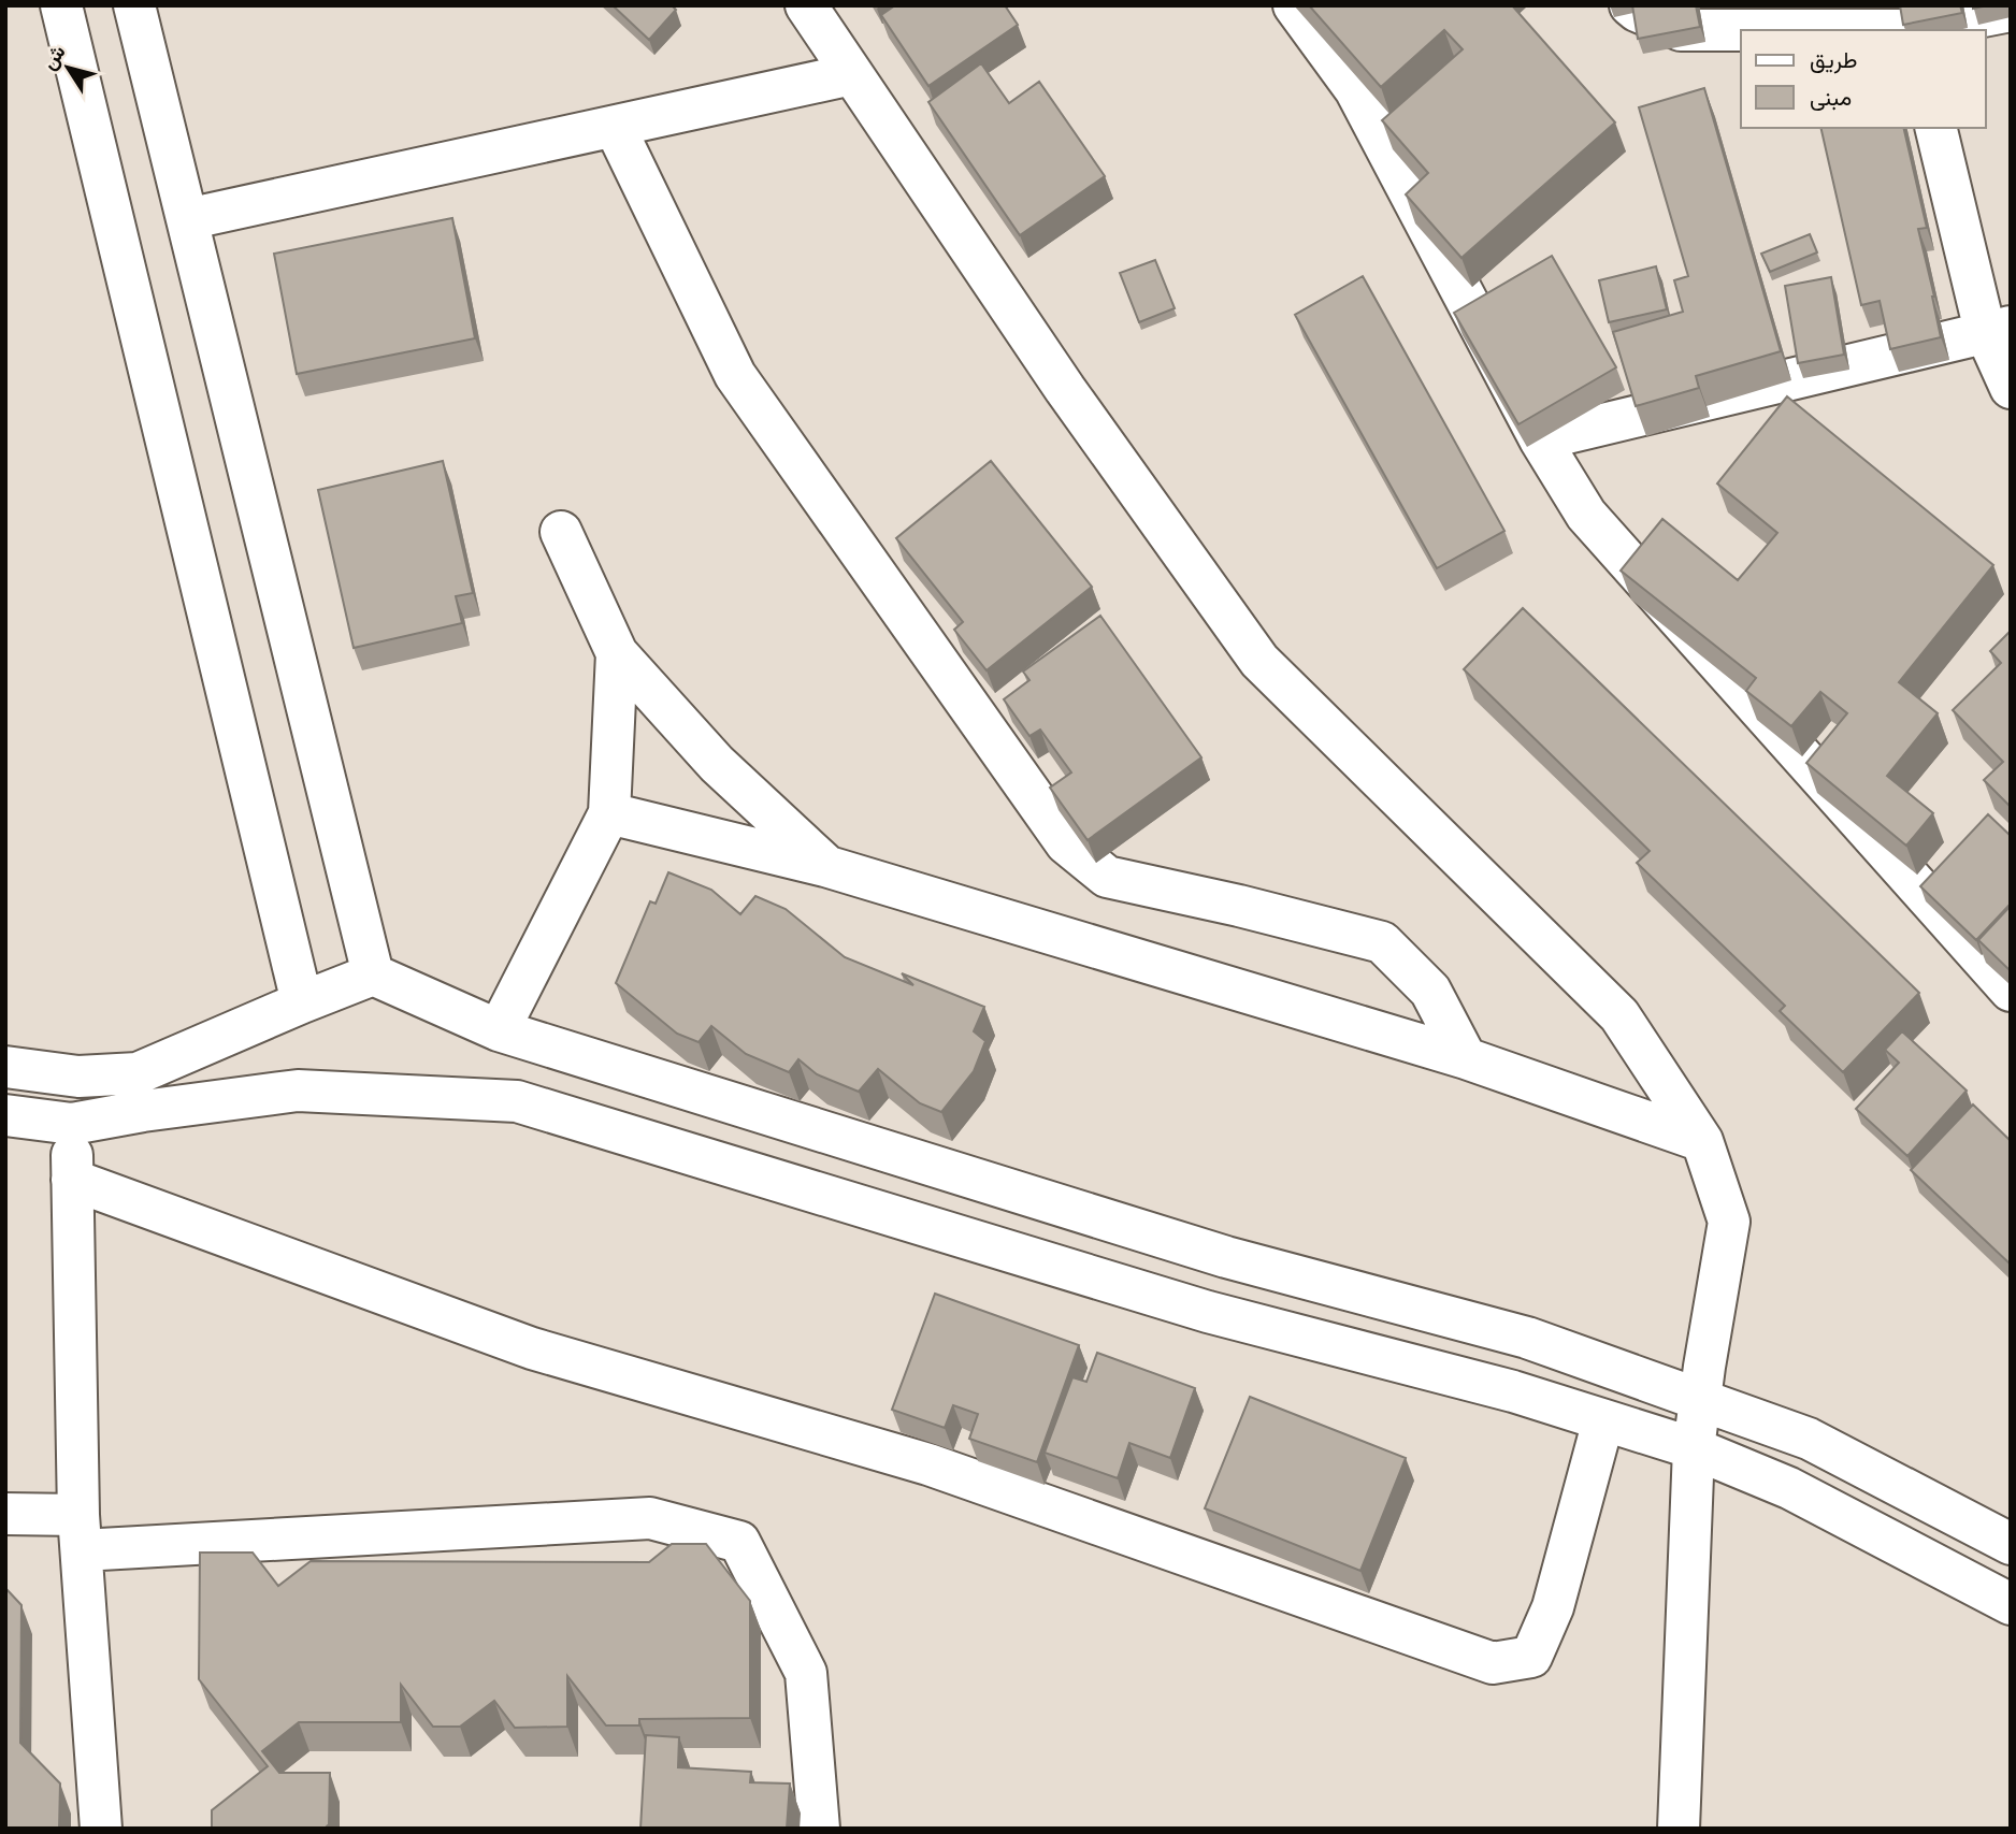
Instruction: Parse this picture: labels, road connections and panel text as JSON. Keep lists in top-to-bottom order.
{
  "legend": ["طريق", "مبنى"],
  "north": "top left"
}
